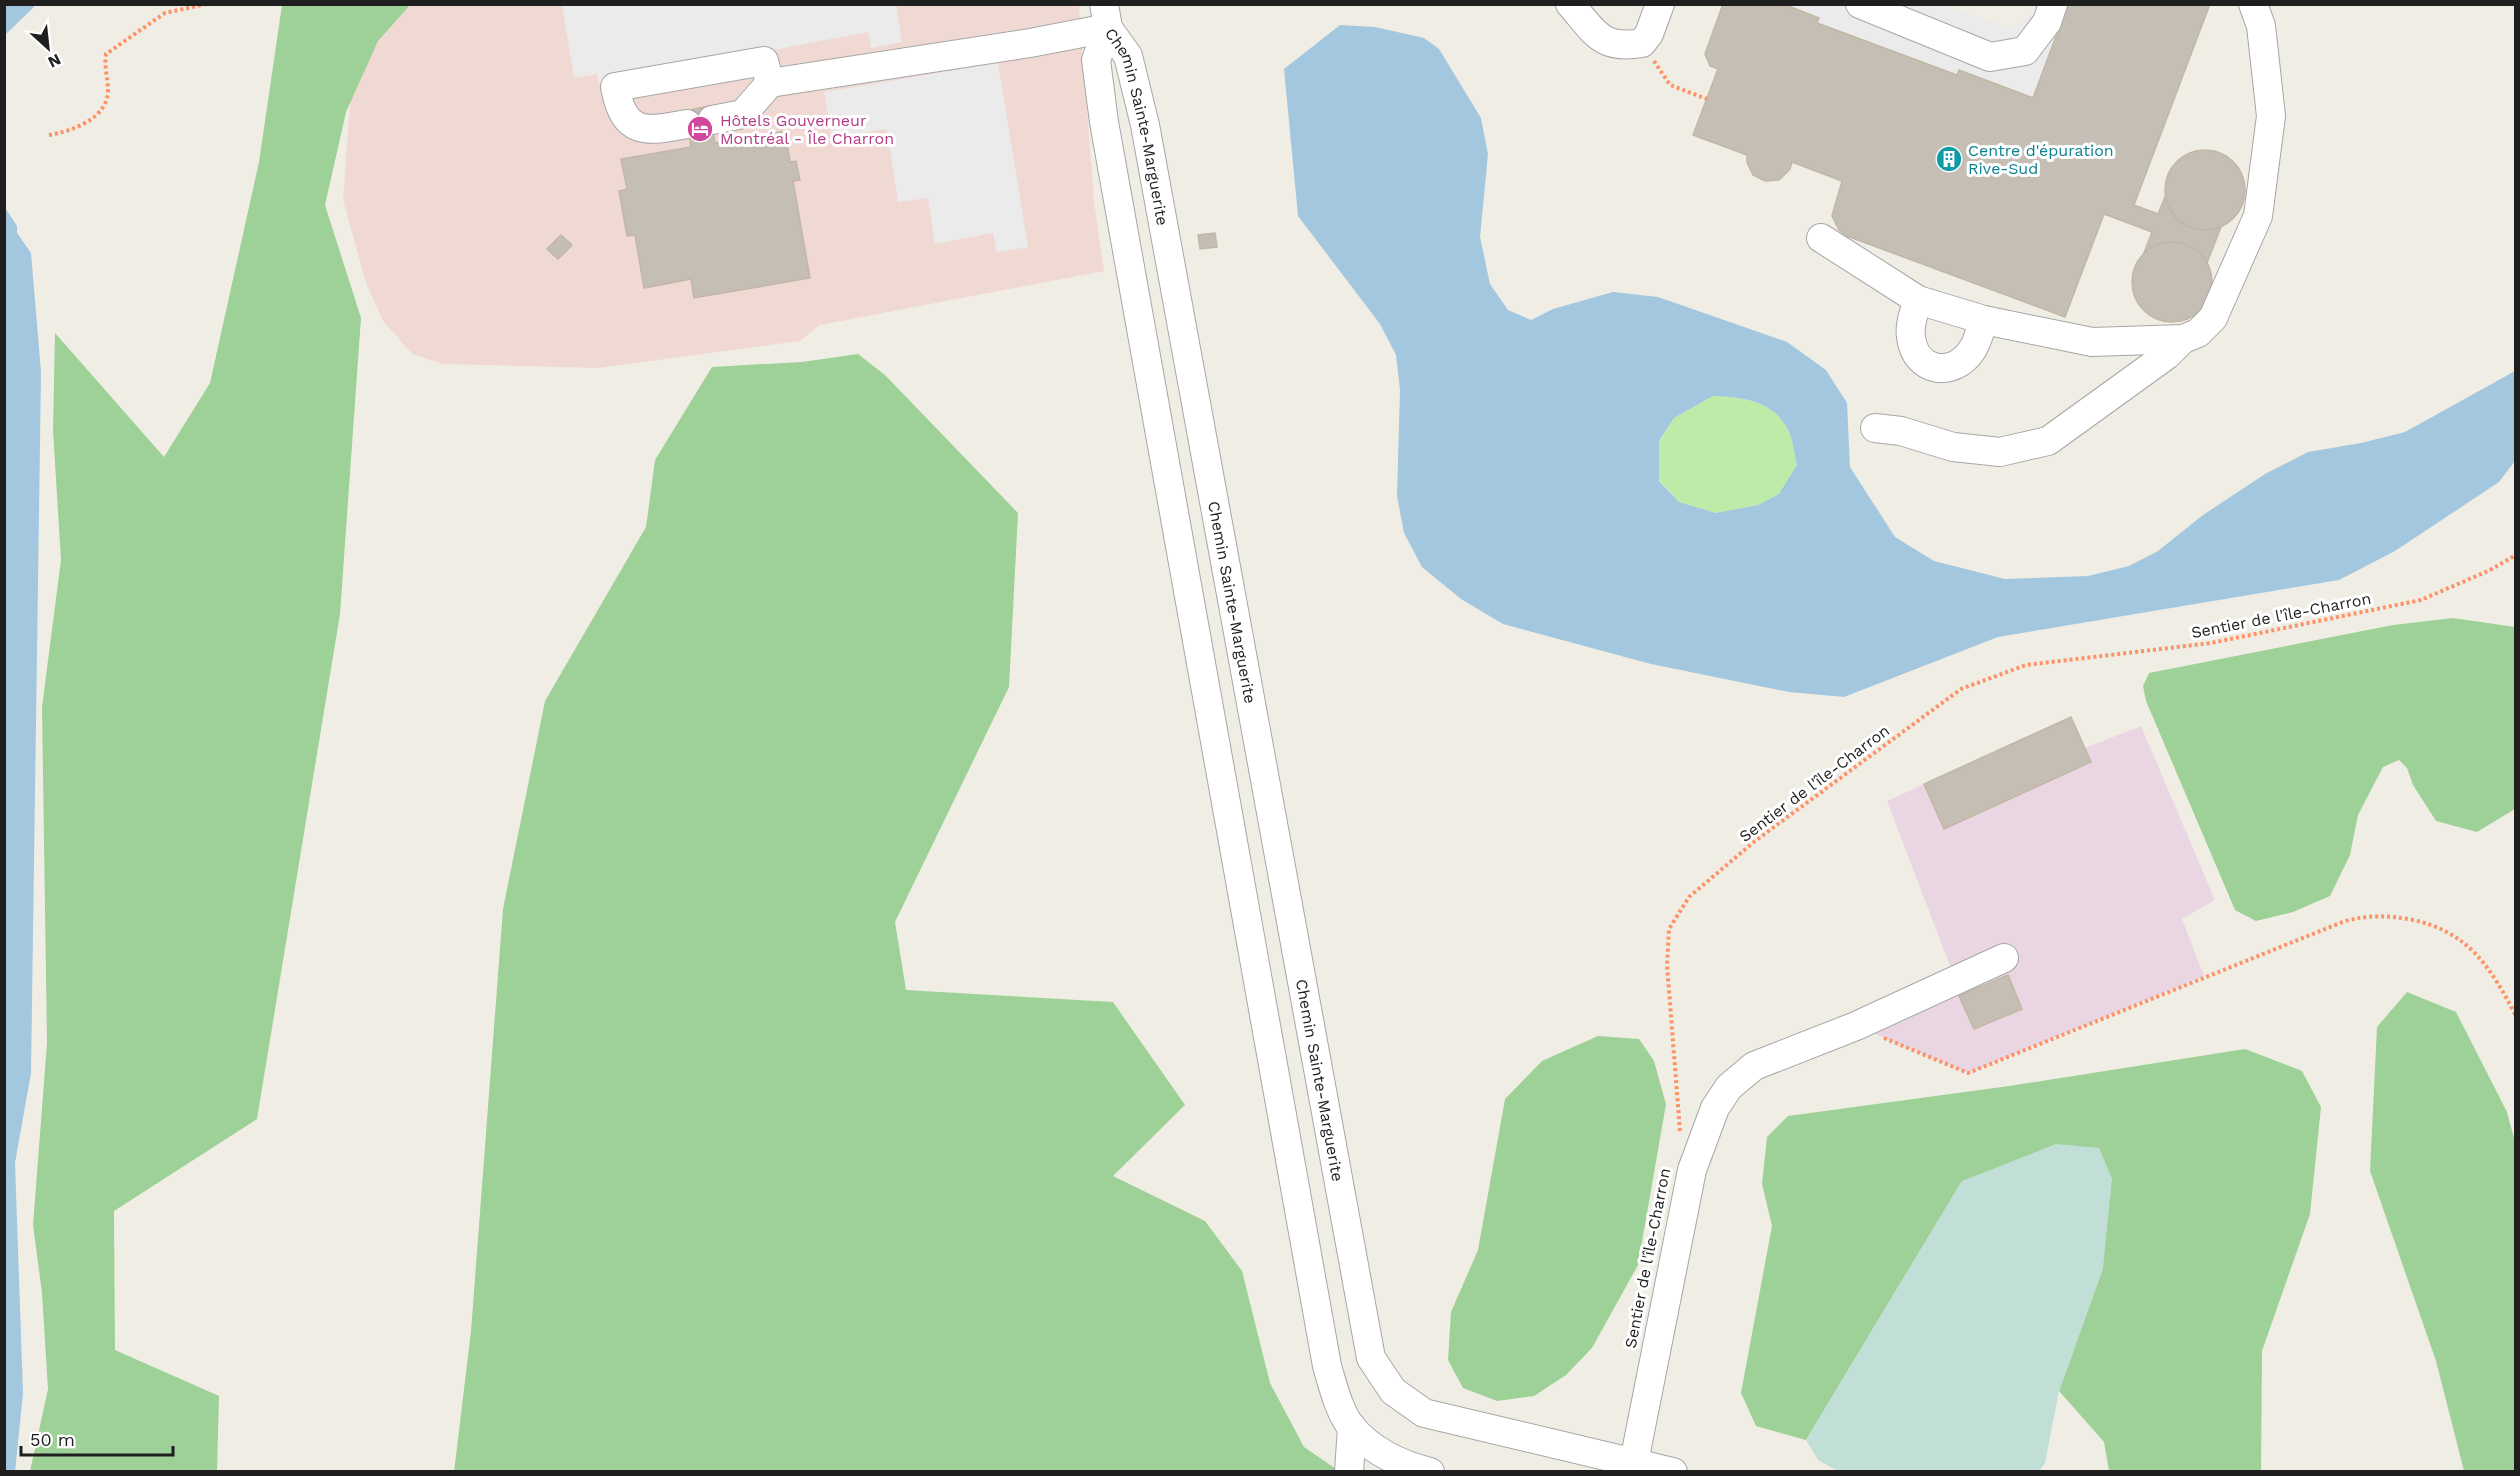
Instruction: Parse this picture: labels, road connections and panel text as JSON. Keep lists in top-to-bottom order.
{
  "streets": {
    "lane": ["Chemin Sainte-Marguerite"],
    "path": ["Sentier de l'île-Charron"]
  },
  "places": {
    "hotel": ["Hôtels Gouverneur Montréal - Île Charron"],
    "building": ["Centre d'épuration Rive-Sud"]
  },
  "scale_bar": "50 m",
  "north": "bottom right"
}
